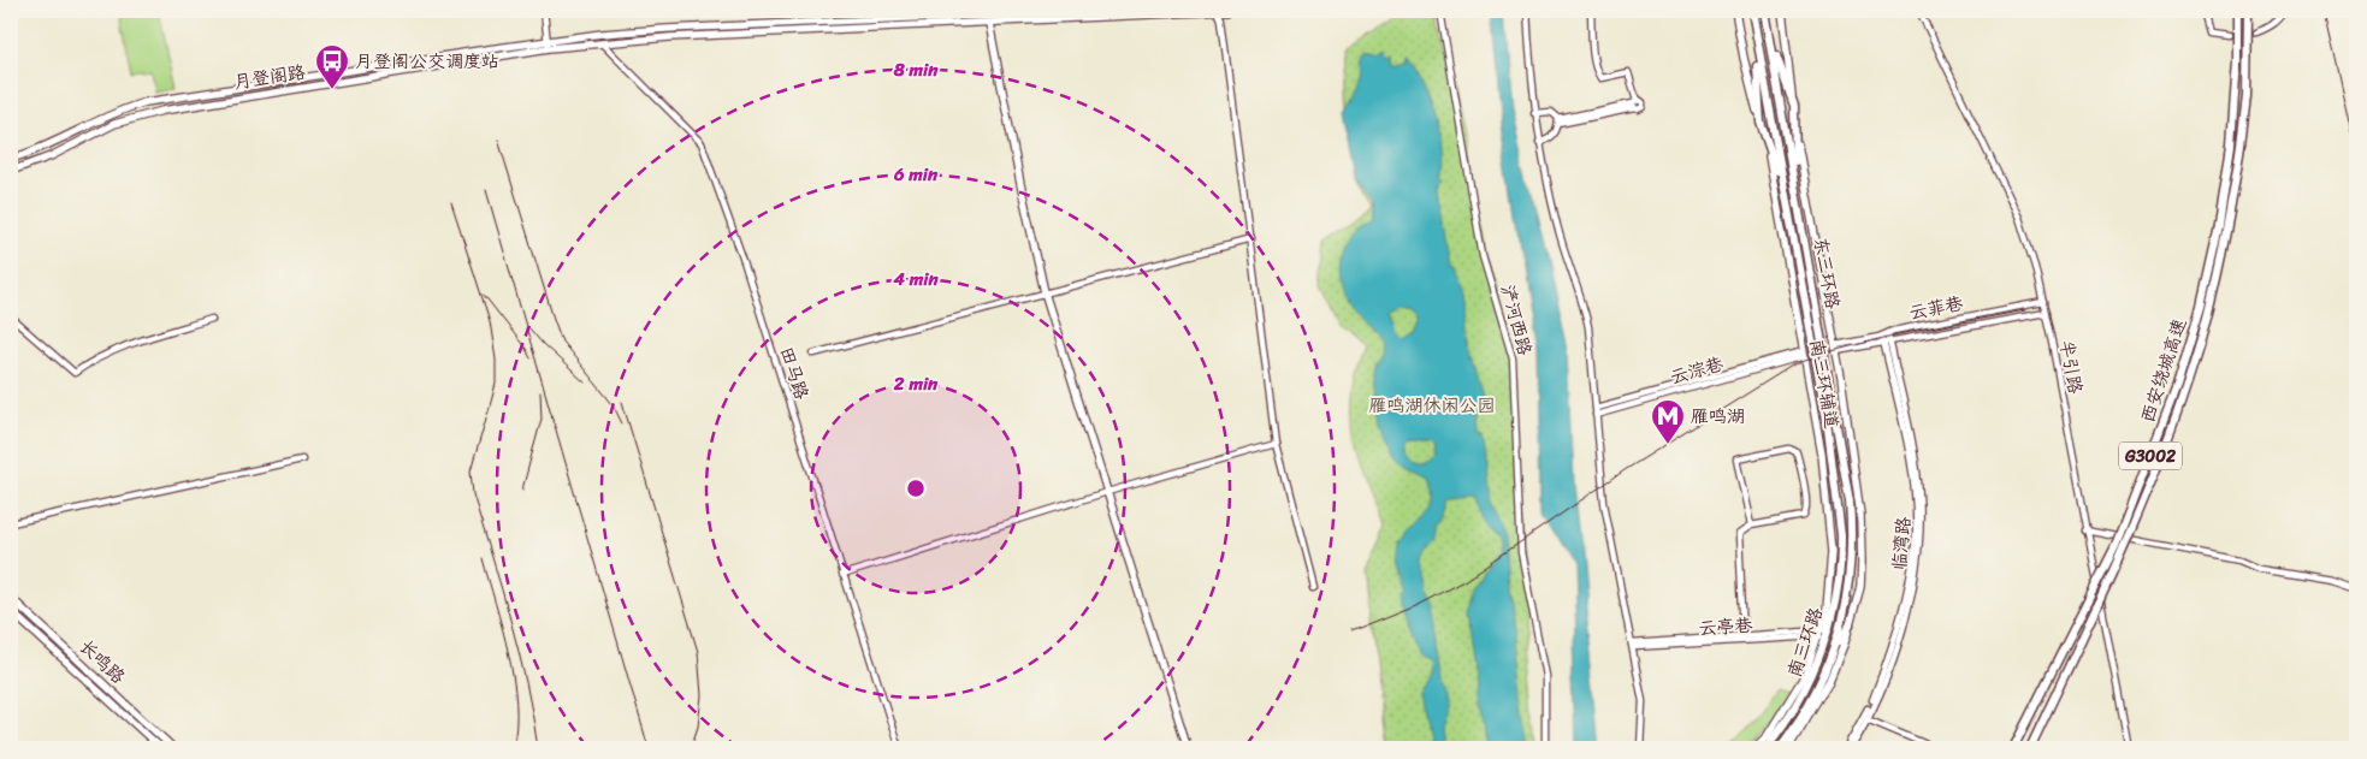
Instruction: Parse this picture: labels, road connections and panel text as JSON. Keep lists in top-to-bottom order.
{
  "streets": {
    "highway": [
      "东三环路",
      "西安绕城高速",
      "G3002",
      "南三环路"
    ],
    "main road": ["月登阁路", "南三环辅道", "长鸣路"],
    "street": [
      "云菲巷",
      "浐河西路",
      "半引路",
      "云淙巷",
      "田马路",
      "临湾路",
      "云亭巷"
    ]
  },
  "crossings": [
    ["月登阁路", "田马路"],
    ["东三环路", "南三环路"],
    ["云菲巷", "半引路"],
    ["云菲巷", "南三环辅道"],
    ["云菲巷", "临湾路"],
    ["云淙巷", "南三环辅道"],
    ["南三环辅道", "云亭巷"],
    ["南三环辅道", "南三环路"]
  ],
  "parks": ["雁鸣湖休闲公园"],
  "places": {
    "bus stop": ["月登阁公交调度站"],
    "metro station": ["雁鸣湖"]
  },
  "rings": [
    "8 min",
    "6 min",
    "4 min",
    "2 min"
  ]
}
